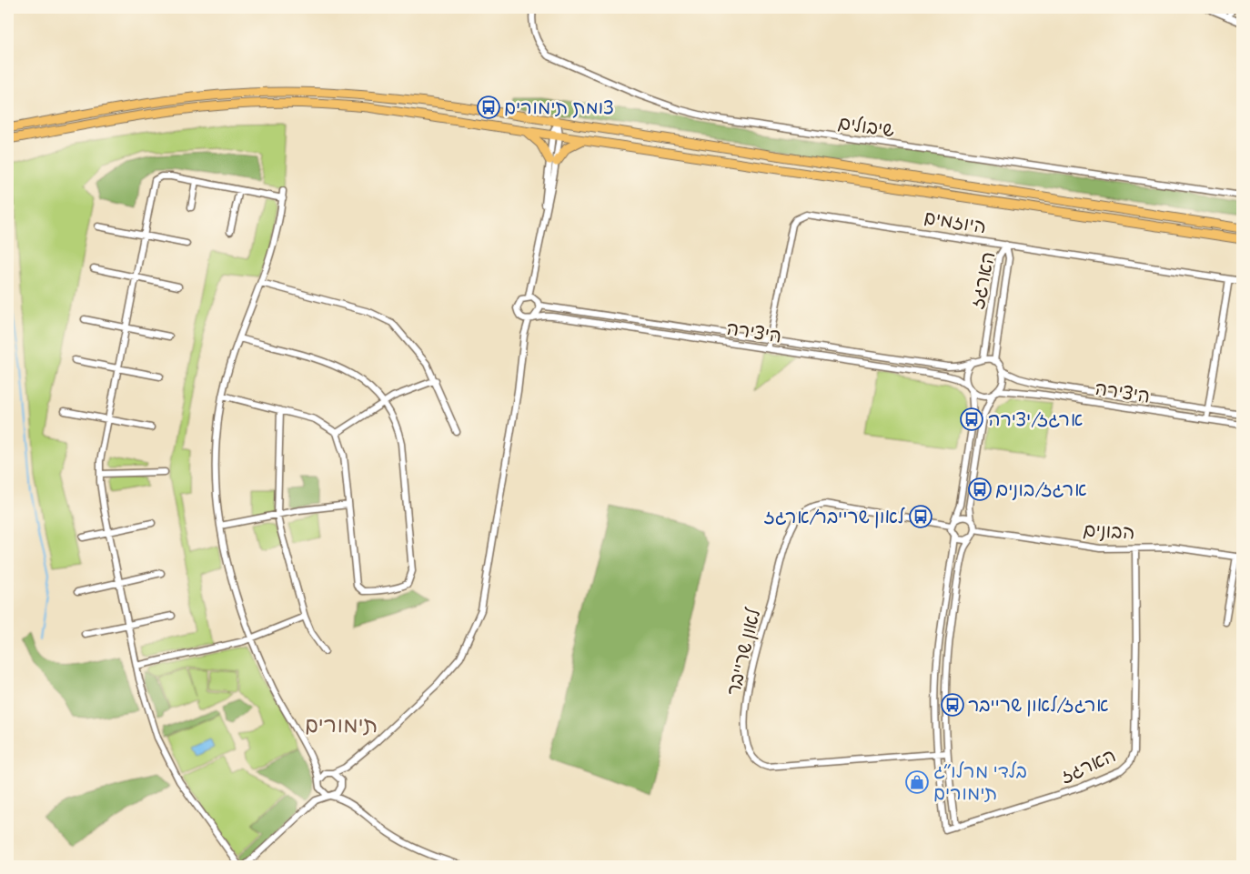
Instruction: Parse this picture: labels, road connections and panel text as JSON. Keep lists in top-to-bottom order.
{
  "streets": {
    "street": [
      "שיבולים",
      "היוזמים",
      "הארגז",
      "היצירה",
      "הבונים",
      "לאון שרייבר"
    ]
  },
  "crossings": [
    ["היוזמים", "הארגז"],
    ["היוזמים", "היצירה"],
    ["הארגז", "היצירה"],
    ["הארגז", "הבונים"],
    ["הארגז", "לאון שרייבר"],
    ["הבונים", "לאון שרייבר"]
  ],
  "districts": ["תימורים"],
  "places": {
    "bus stop": [
      "צומת תימורים",
      "ארגז/יצירה",
      "ארגז/בונים",
      "לאון שרייבר/ארגז",
      "ארגז/לאון שרייבר"
    ],
    "shop": ["בלדי מרלו״ג תימורים"]
  }
}
